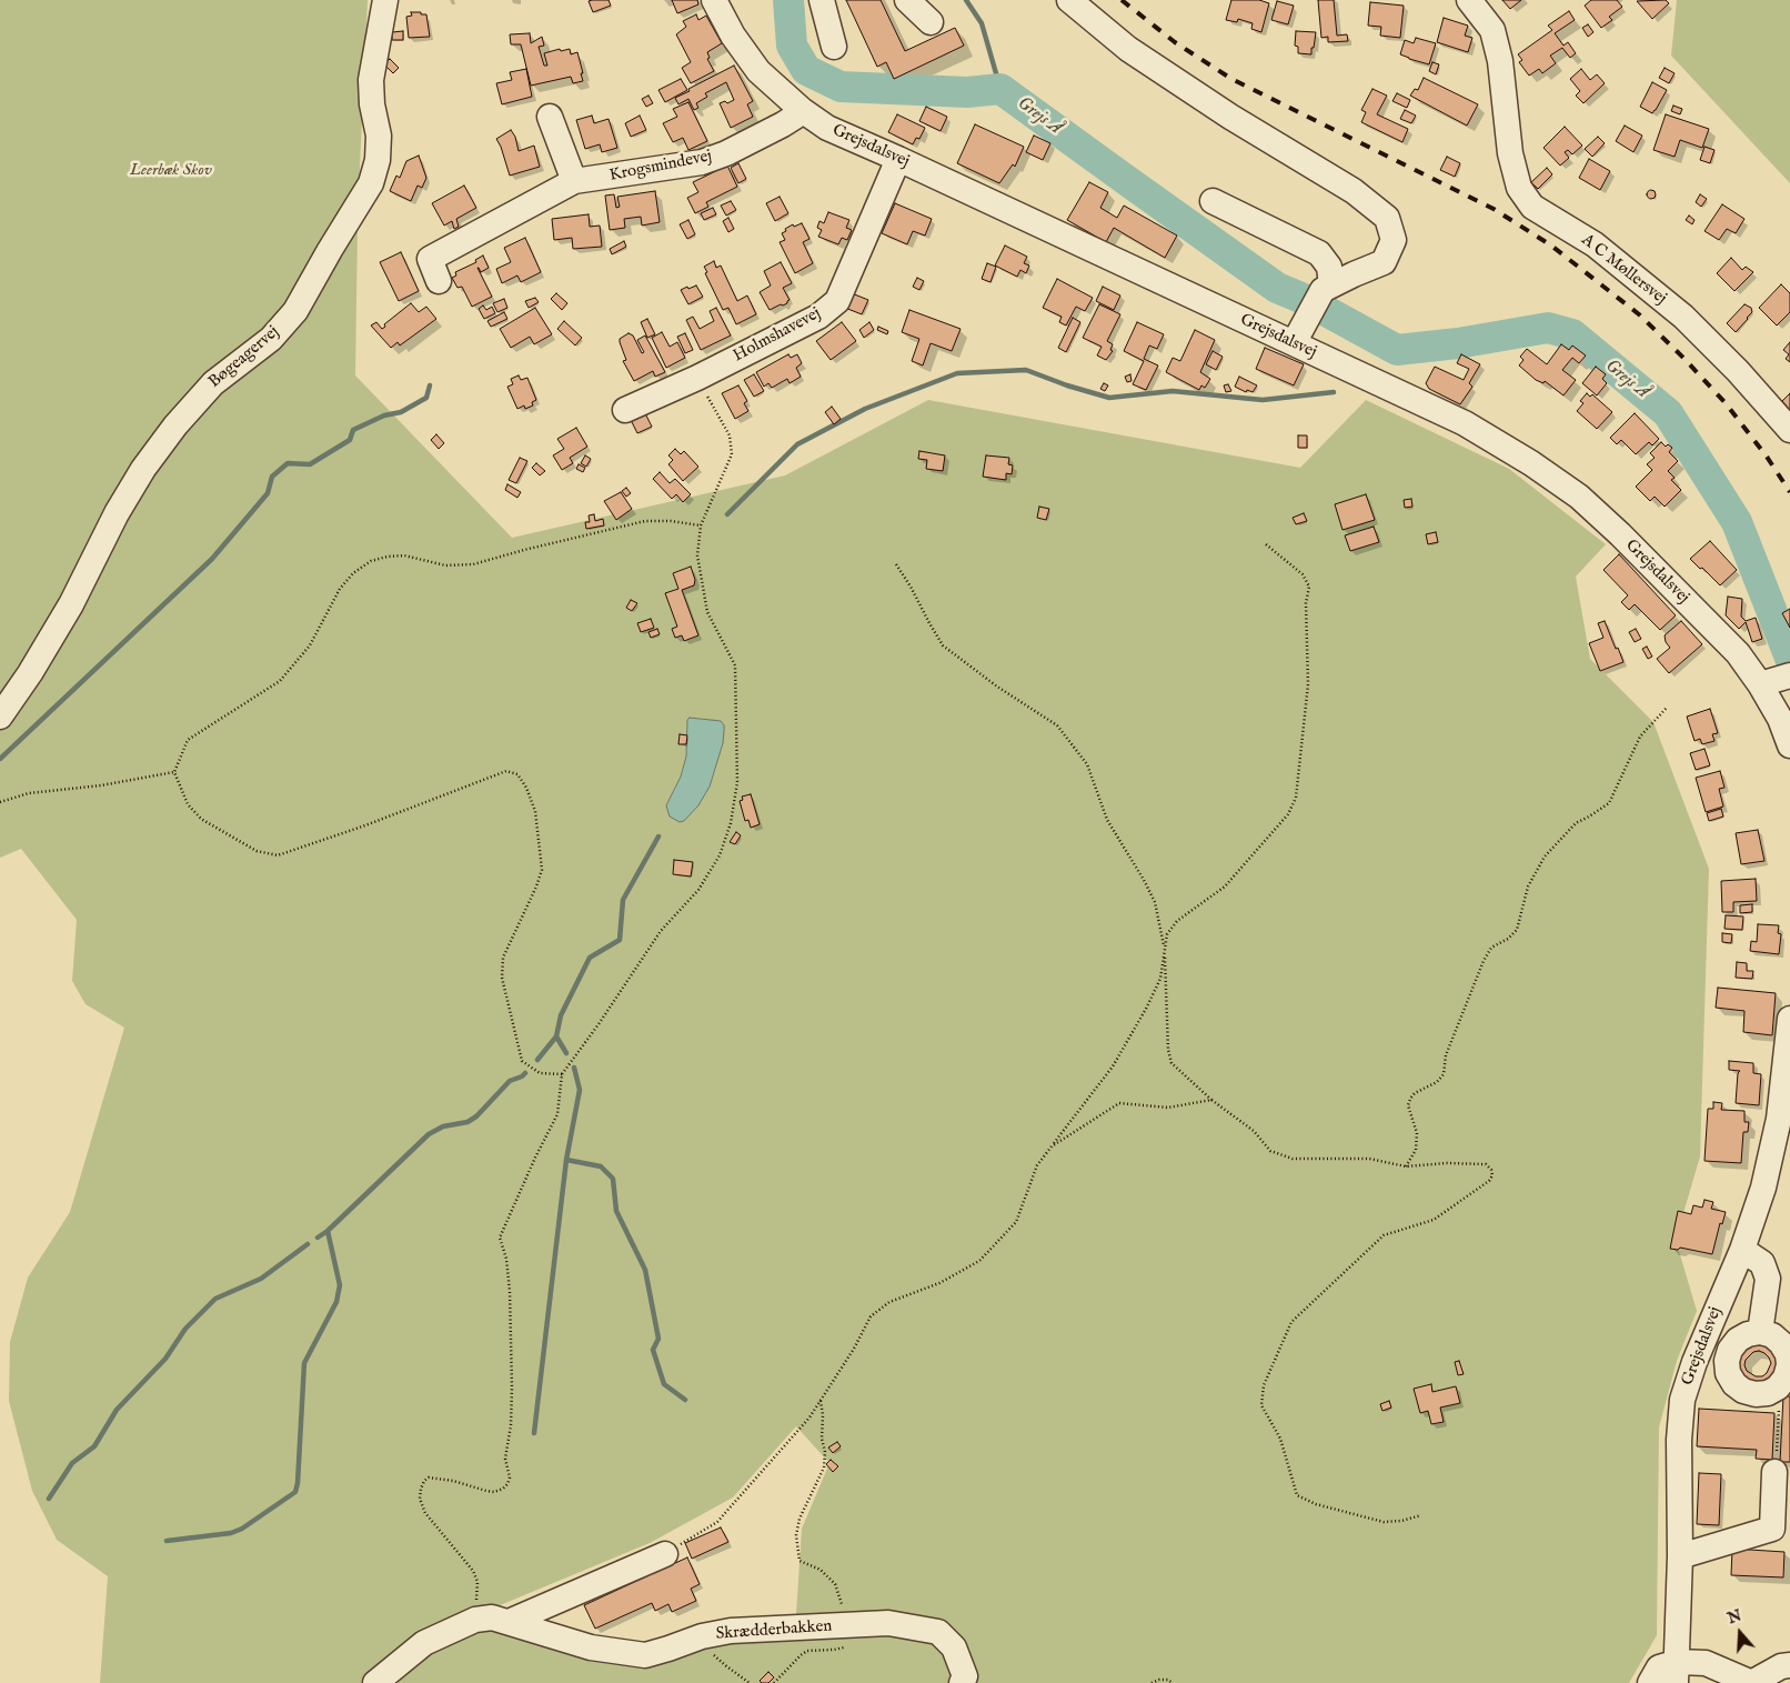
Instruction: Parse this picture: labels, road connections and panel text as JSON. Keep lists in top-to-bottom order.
{
  "streets": {
    "street": [
      "Grejsdalsvej",
      "Krogsmindevej",
      "A C Møllersvej",
      "Holmshavevej",
      "Bøgeagervej",
      "Skrædderbakken"
    ]
  },
  "crossings": [
    ["Grejsdalsvej", "Krogsmindevej"],
    ["Grejsdalsvej", "Holmshavevej"]
  ],
  "water": ["Grejs Å"],
  "parks": ["Leerbæk Skov"],
  "north": "top"
}
